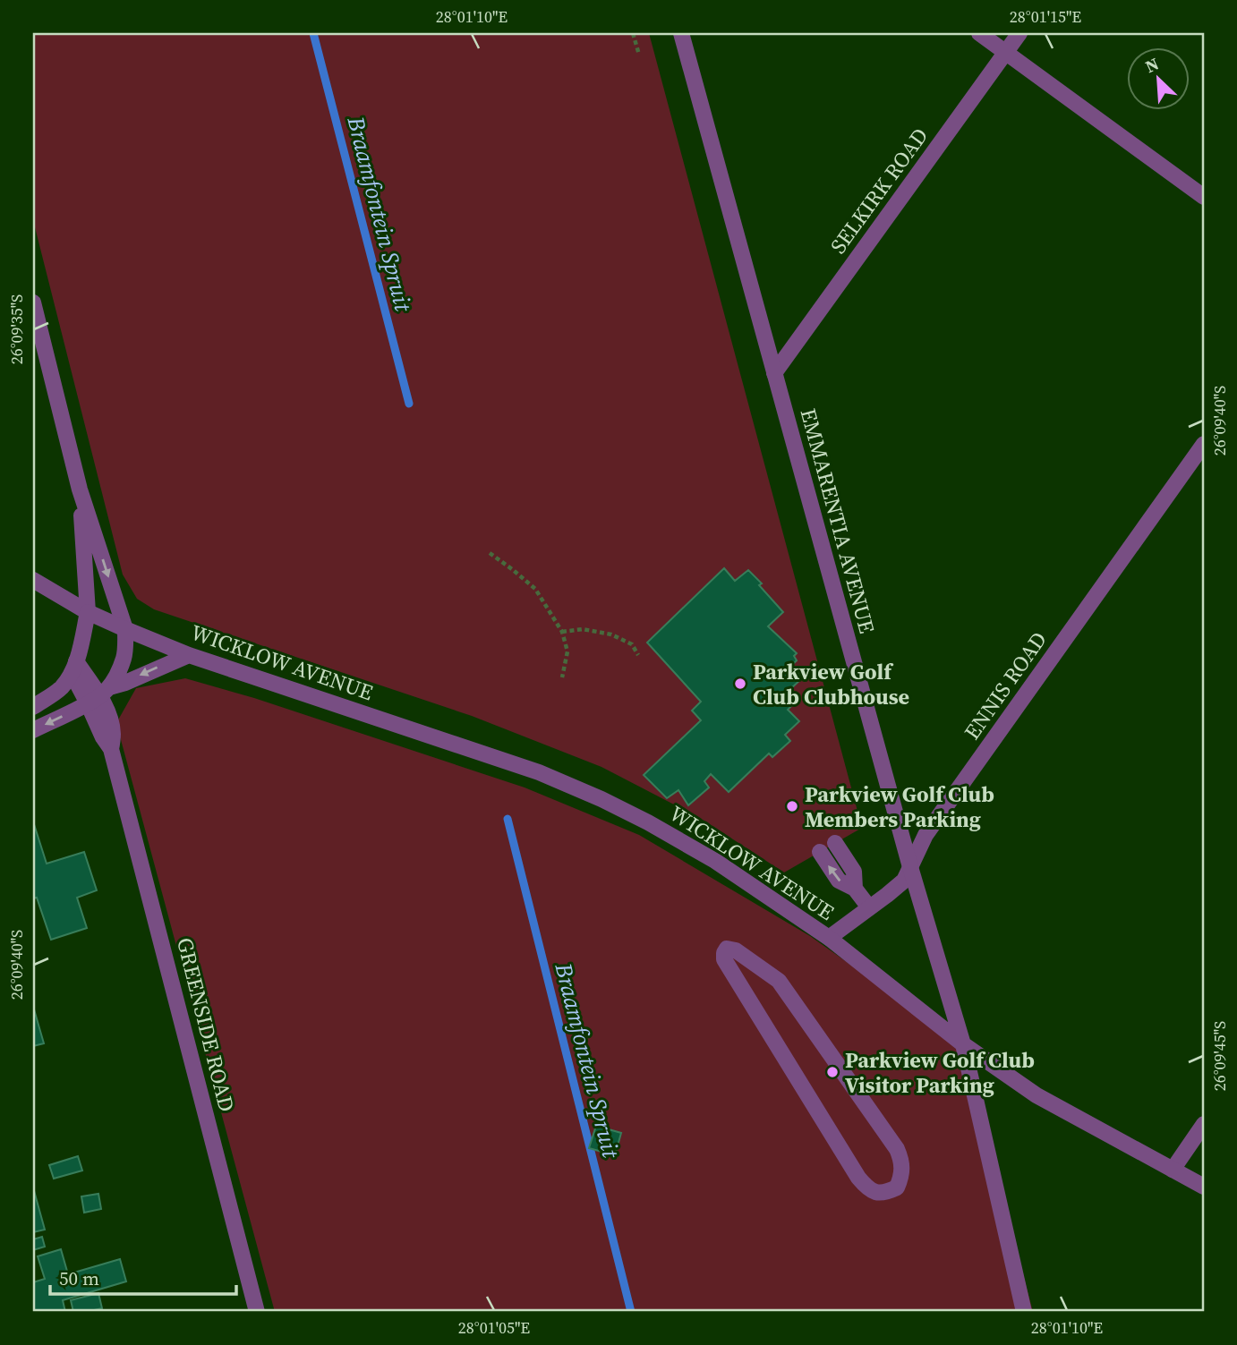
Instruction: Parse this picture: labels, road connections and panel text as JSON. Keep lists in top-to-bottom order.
{
  "streets": {
    "street": [
      "SELKIRK ROAD",
      "EMMARENTIA AVENUE",
      "WICKLOW AVENUE",
      "ENNIS ROAD",
      "GREENSIDE ROAD"
    ]
  },
  "crossings": [
    ["SELKIRK ROAD", "EMMARENTIA AVENUE"],
    ["EMMARENTIA AVENUE", "WICKLOW AVENUE"],
    ["EMMARENTIA AVENUE", "ENNIS ROAD"],
    ["WICKLOW AVENUE", "ENNIS ROAD"]
  ],
  "water": ["Braamfontein Spruit"],
  "places": ["Parkview Golf Club Clubhouse", "Parkview Golf Club Members Parking", "Parkview Golf Club Visitor Parking"],
  "scale_bar": "50 m",
  "north": "top left",
  "coordinates": [
    "28°01'10\"E",
    "28°01'15\"E",
    "26°09'35\"S",
    "26°09'40\"S",
    "26°09'45\"S",
    "28°01'05\"E"
  ]
}
